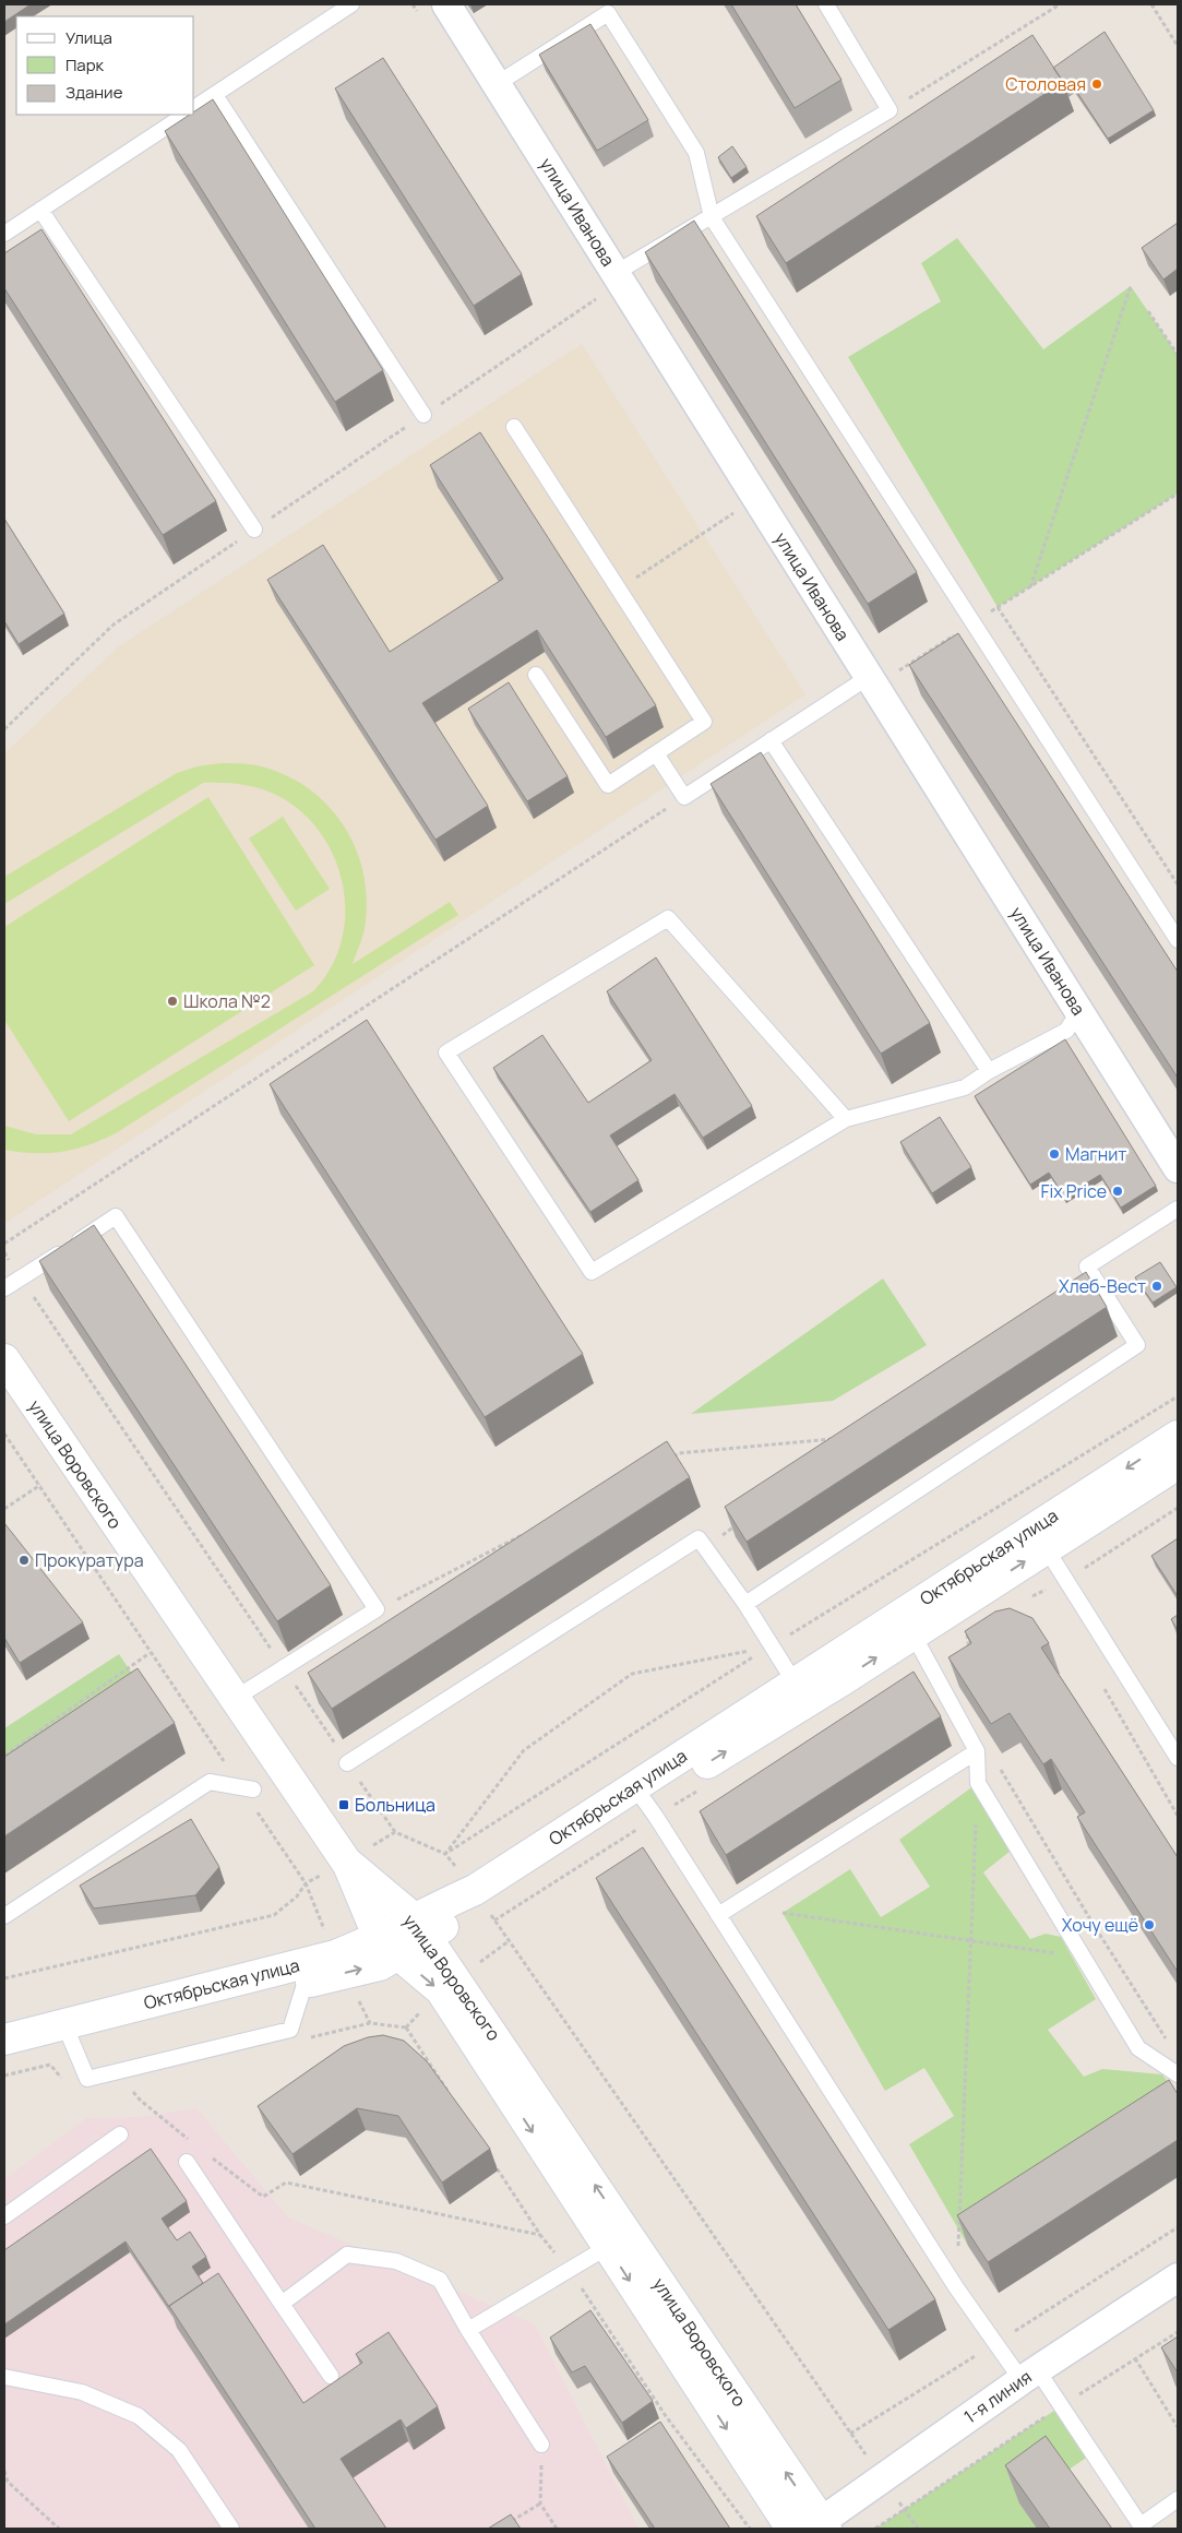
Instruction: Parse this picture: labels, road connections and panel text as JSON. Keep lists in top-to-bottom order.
{
  "streets": {
    "street": [
      "улица Иванова",
      "улица Воровского",
      "Октябрьская улица",
      "1-я линия"
    ]
  },
  "crossings": [
    ["улица Воровского", "Октябрьская улица"],
    ["улица Воровского", "1-я линия"]
  ],
  "places": {
    "other": [
      "Столовая",
      "Школа №2",
      "Магнит",
      "Fix Price",
      "Хлеб-Вест",
      "Прокуратура",
      "Хочу ещё"
    ],
    "transit": ["Больница"]
  },
  "legend": ["Улица", "Парк", "Здание"]
}
